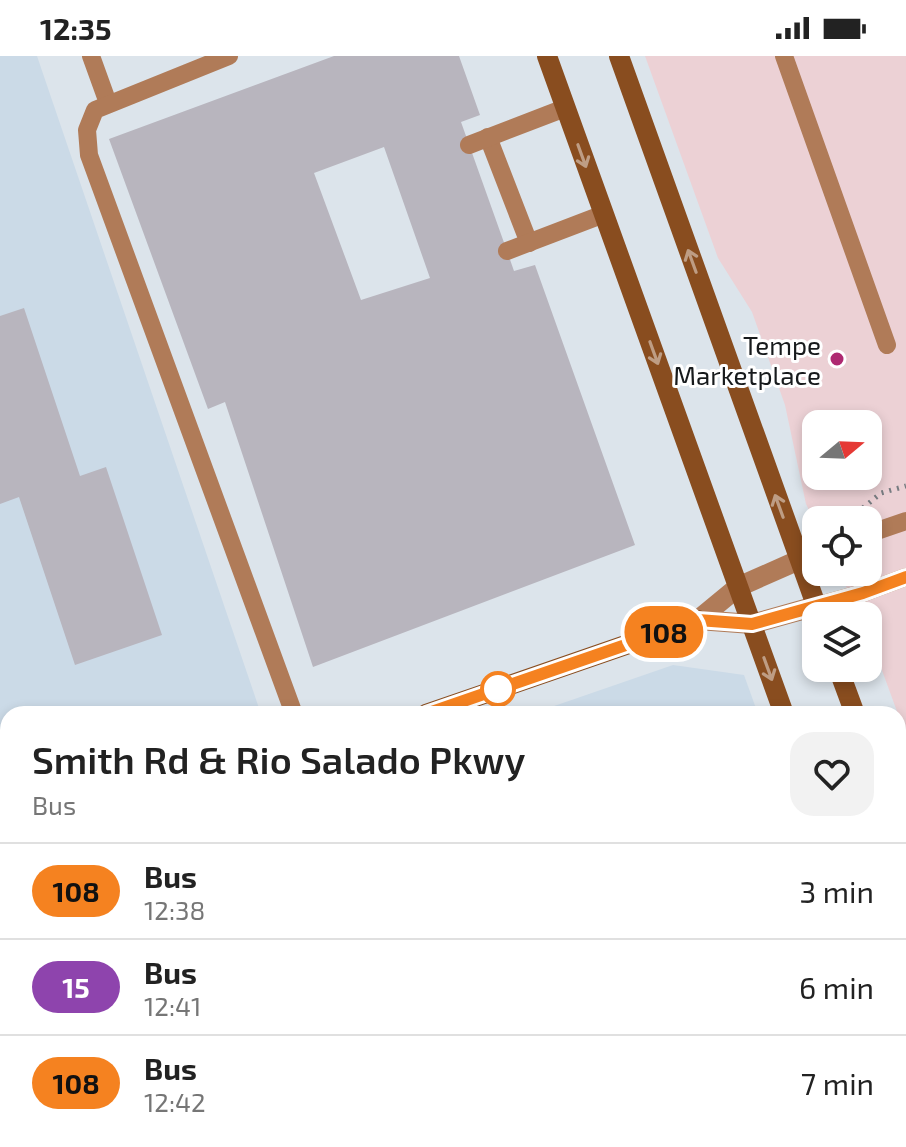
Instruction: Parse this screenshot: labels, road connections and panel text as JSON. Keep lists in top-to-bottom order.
{
  "places": ["Tempe Marketplace"],
  "lines": ["bus line 108"],
  "north": "right",
  "page": {
    "status": "12:35",
    "on_map": "108",
    "heading": ["Smith Rd & Rio Salado Pkwy", "Bus"],
    "list": [
      {
        "mark": "108",
        "name": "Bus",
        "note": "12:38",
        "value": "3 min"
      },
      {
        "mark": "15",
        "name": "Bus",
        "note": "12:41",
        "value": "6 min"
      },
      {
        "mark": "108",
        "name": "Bus",
        "note": "12:42",
        "value": "7 min"
      }
    ]
  }
}
